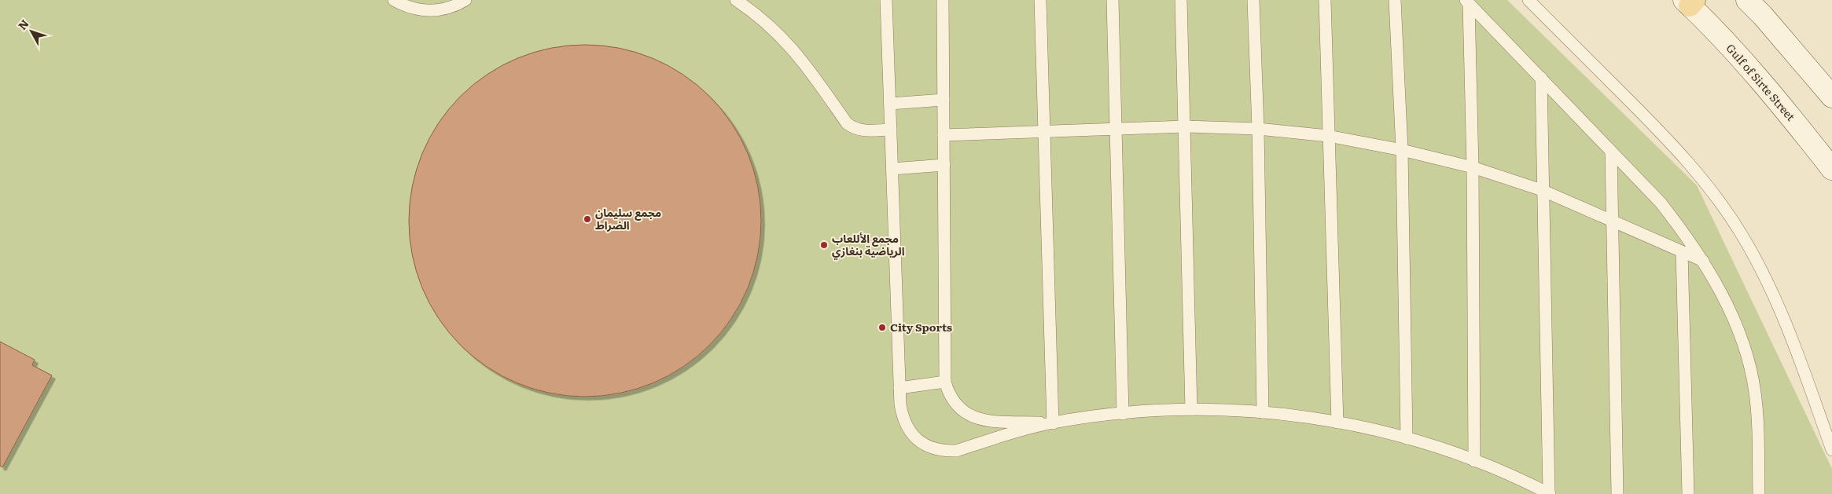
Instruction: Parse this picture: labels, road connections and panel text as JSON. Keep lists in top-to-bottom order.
{
  "streets": {
    "main road": ["Gulf of Sirte Street"]
  },
  "places": ["مجمع سليمان الضراط", "مجمع الأللعاب الرياضية بنغازي", "City Sports"],
  "north": "top left"
}
